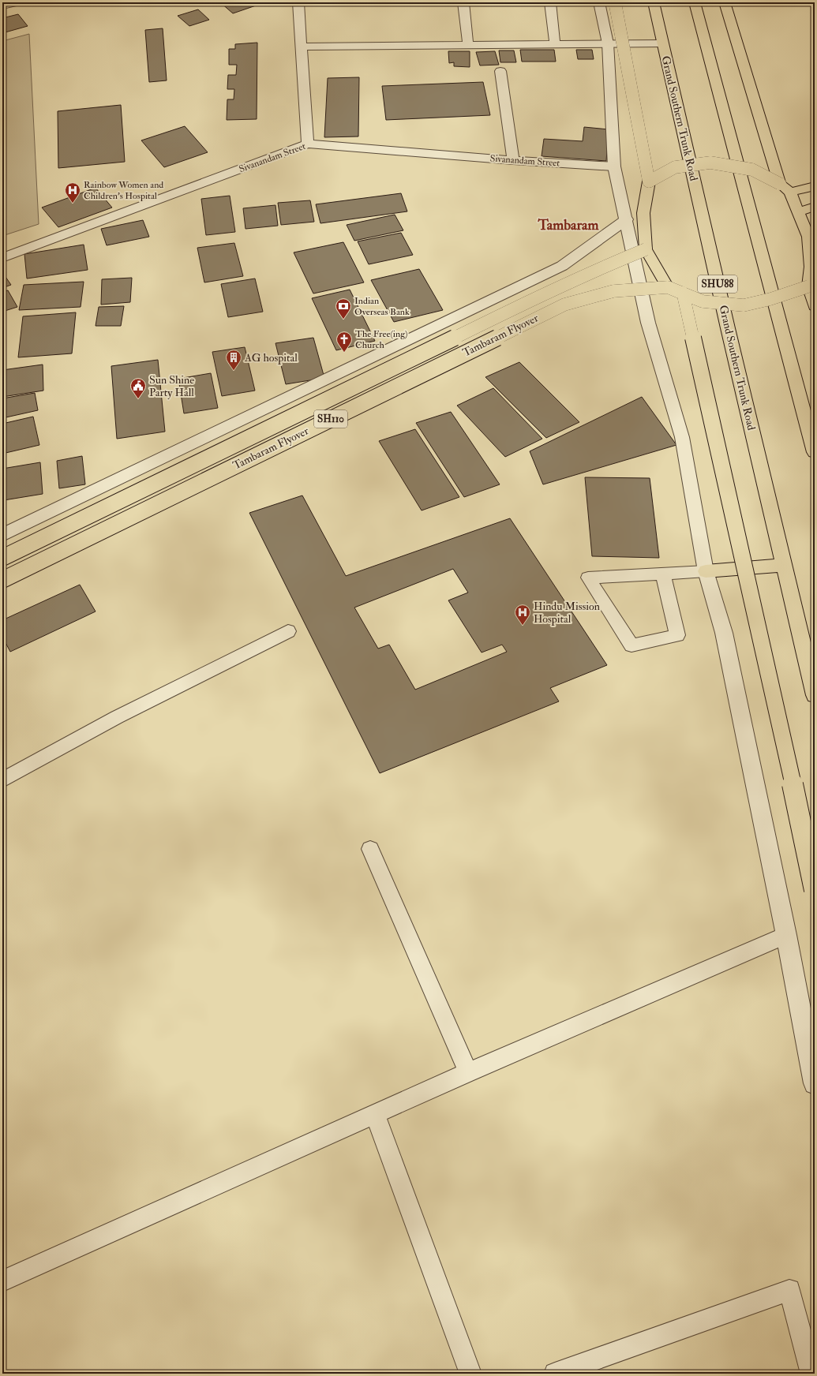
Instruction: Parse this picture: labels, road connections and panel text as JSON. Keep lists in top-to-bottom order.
{
  "streets": {
    "main road": [
      "Grand Southern Trunk Road",
      "SHU88",
      "Tambaram Flyover",
      "SH110"
    ],
    "street": ["Sivanandam Street"]
  },
  "districts": ["Tambaram"],
  "places": {
    "hospital": ["Rainbow Women and Children's Hospital", "Hindu Mission Hospital"],
    "bank": ["Indian Overseas Bank"],
    "church": ["The Free(ing) Church"],
    "building": ["AG hospital"],
    "public building": ["Sun Shine Party Hall"]
  }
}
